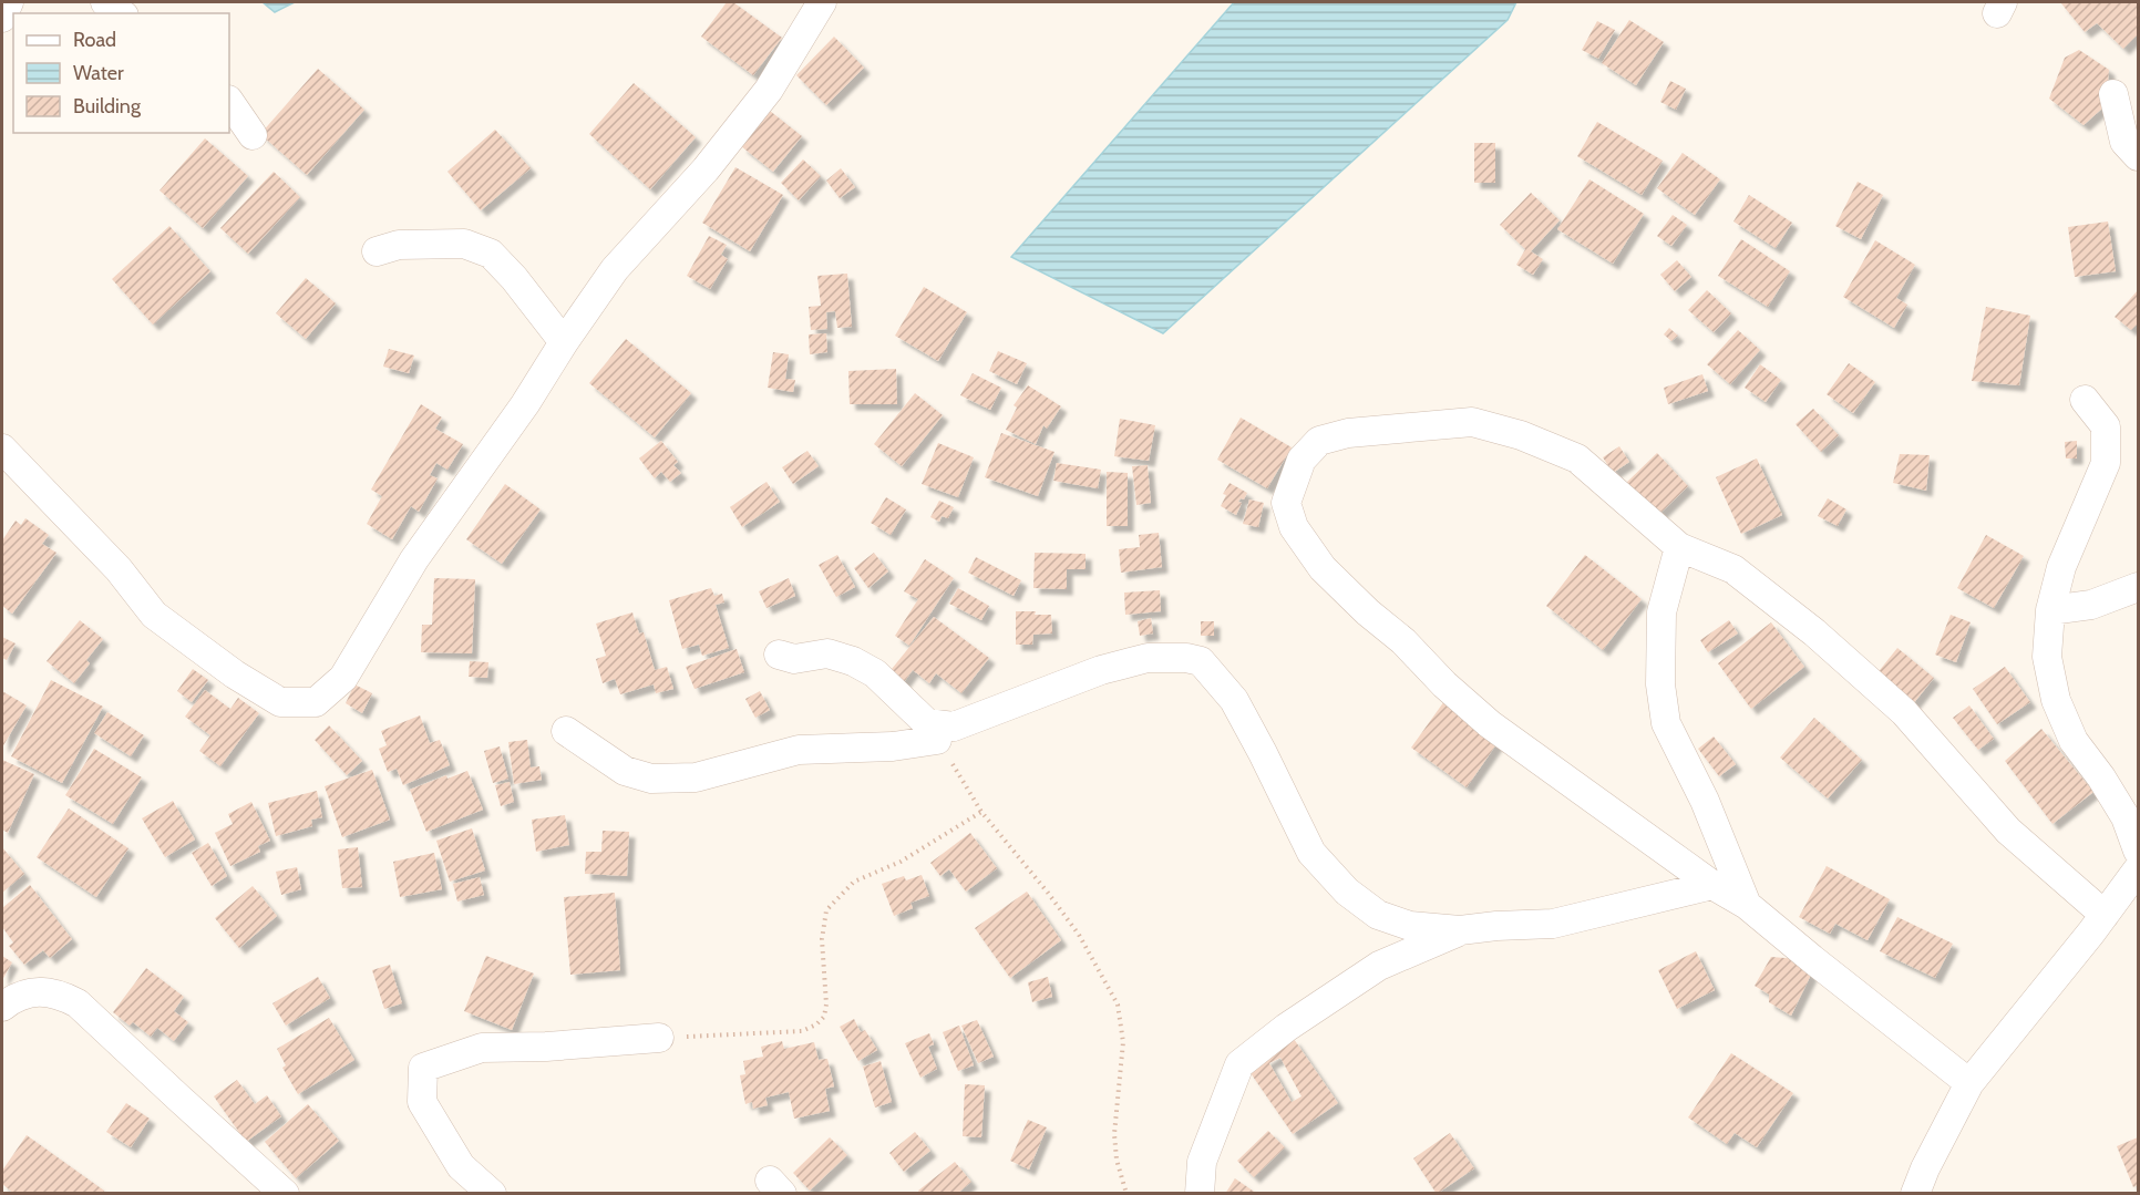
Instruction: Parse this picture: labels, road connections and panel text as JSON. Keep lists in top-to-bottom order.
{
  "legend": ["Road", "Water", "Building"]
}
